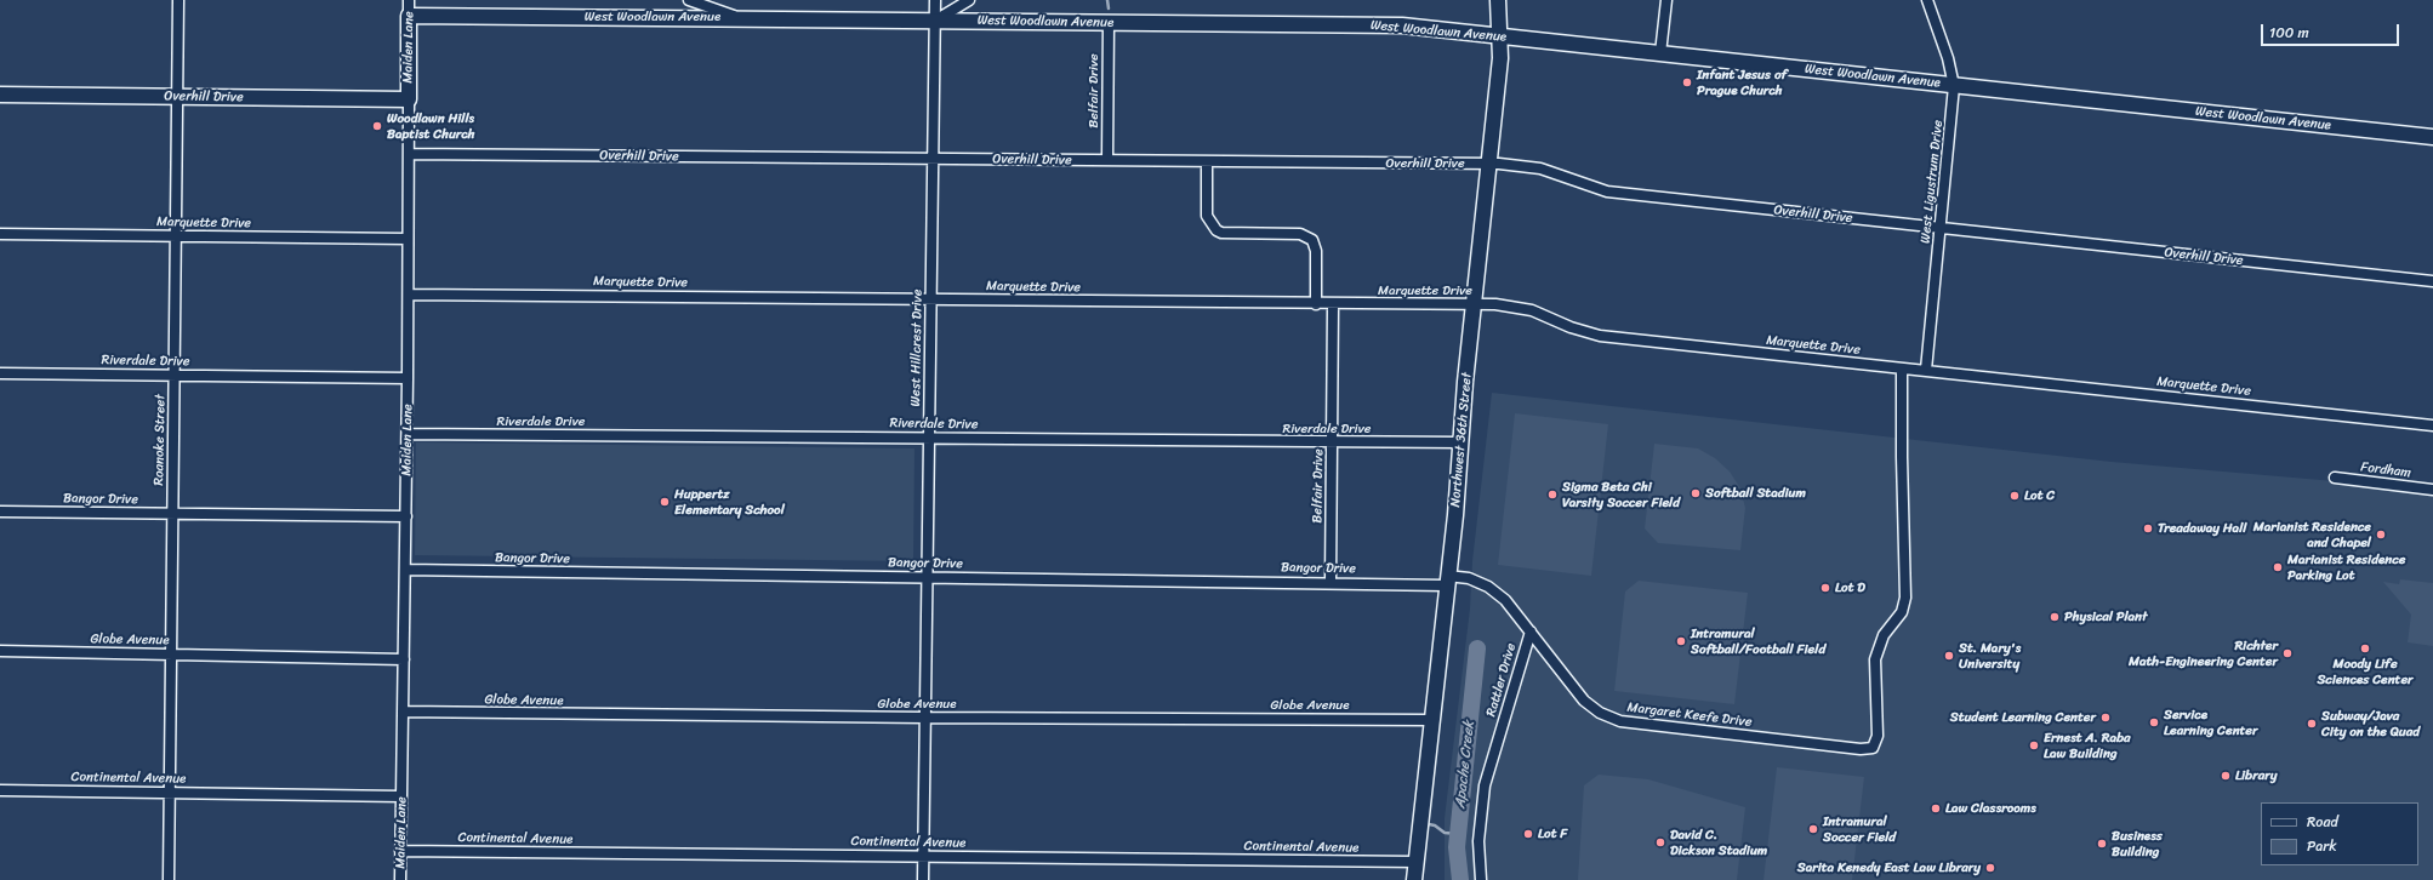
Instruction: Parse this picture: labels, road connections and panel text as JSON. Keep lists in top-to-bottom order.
{
  "streets": {
    "street": [
      "West Woodlawn Avenue",
      "Maiden Lane",
      "Belfair Drive",
      "Overhill Drive",
      "West Ligustrum Drive",
      "Marquette Drive",
      "West Hillcrest Drive",
      "Riverdale Drive",
      "Roanoke Street",
      "Northwest 36th Street",
      "Fordham",
      "Bangor Drive",
      "Globe Avenue",
      "Rattler Drive",
      "Margaret Keefe Drive",
      "Continental Avenue"
    ]
  },
  "crossings": [
    ["West Woodlawn Avenue", "Maiden Lane"],
    ["West Woodlawn Avenue", "Belfair Drive"],
    ["West Woodlawn Avenue", "West Ligustrum Drive"],
    ["West Woodlawn Avenue", "West Hillcrest Drive"],
    ["West Woodlawn Avenue", "Northwest 36th Street"],
    ["Maiden Lane", "Overhill Drive"],
    ["Maiden Lane", "Marquette Drive"],
    ["Maiden Lane", "Riverdale Drive"],
    ["Maiden Lane", "Bangor Drive"],
    ["Maiden Lane", "Globe Avenue"],
    ["Maiden Lane", "Continental Avenue"],
    ["Belfair Drive", "Overhill Drive"],
    ["Belfair Drive", "Marquette Drive"],
    ["Belfair Drive", "Riverdale Drive"],
    ["Belfair Drive", "Bangor Drive"],
    ["Overhill Drive", "West Ligustrum Drive"],
    ["Overhill Drive", "West Hillcrest Drive"],
    ["Overhill Drive", "Roanoke Street"],
    ["Overhill Drive", "Northwest 36th Street"],
    ["West Ligustrum Drive", "Marquette Drive"],
    ["Marquette Drive", "West Hillcrest Drive"],
    ["Marquette Drive", "Roanoke Street"],
    ["Marquette Drive", "Northwest 36th Street"],
    ["Marquette Drive", "Margaret Keefe Drive"],
    ["West Hillcrest Drive", "Riverdale Drive"],
    ["West Hillcrest Drive", "Bangor Drive"],
    ["West Hillcrest Drive", "Globe Avenue"],
    ["West Hillcrest Drive", "Continental Avenue"],
    ["Riverdale Drive", "Roanoke Street"],
    ["Riverdale Drive", "Northwest 36th Street"],
    ["Roanoke Street", "Bangor Drive"],
    ["Roanoke Street", "Globe Avenue"],
    ["Roanoke Street", "Continental Avenue"],
    ["Northwest 36th Street", "Bangor Drive"],
    ["Northwest 36th Street", "Globe Avenue"],
    ["Northwest 36th Street", "Margaret Keefe Drive"],
    ["Northwest 36th Street", "Continental Avenue"],
    ["Bangor Drive", "Margaret Keefe Drive"],
    ["Rattler Drive", "Margaret Keefe Drive"]
  ],
  "water": ["Apache Creek"],
  "places": [
    "Infant Jesus of Prague Church",
    "Woodlawn Hills Baptist Church",
    "Softball Stadium",
    "Sigma Beta Chi Varsity Soccer Field",
    "Lot C",
    "Huppertz Elementary School",
    "Treadaway Hall",
    "Marianist Residence and Chapel",
    "Marianist Residence Parking Lot",
    "Lot D",
    "Physical Plant",
    "Intramural Softball/Football Field",
    "Moody Life Sciences Center",
    "Richter Math-Engineering Center",
    "St. Mary's University",
    "Student Learning Center",
    "Service Learning Center",
    "Subway/Java City on the Quad",
    "Ernest A. Raba Law Building",
    "Library",
    "Law Classrooms",
    "Intramural Soccer Field",
    "Lot F",
    "David C. Dickson Stadium",
    "Business Building",
    "Sarita Kenedy East Law Library"
  ],
  "legend": ["Road", "Park"],
  "scale_bar": "100 m"
}
